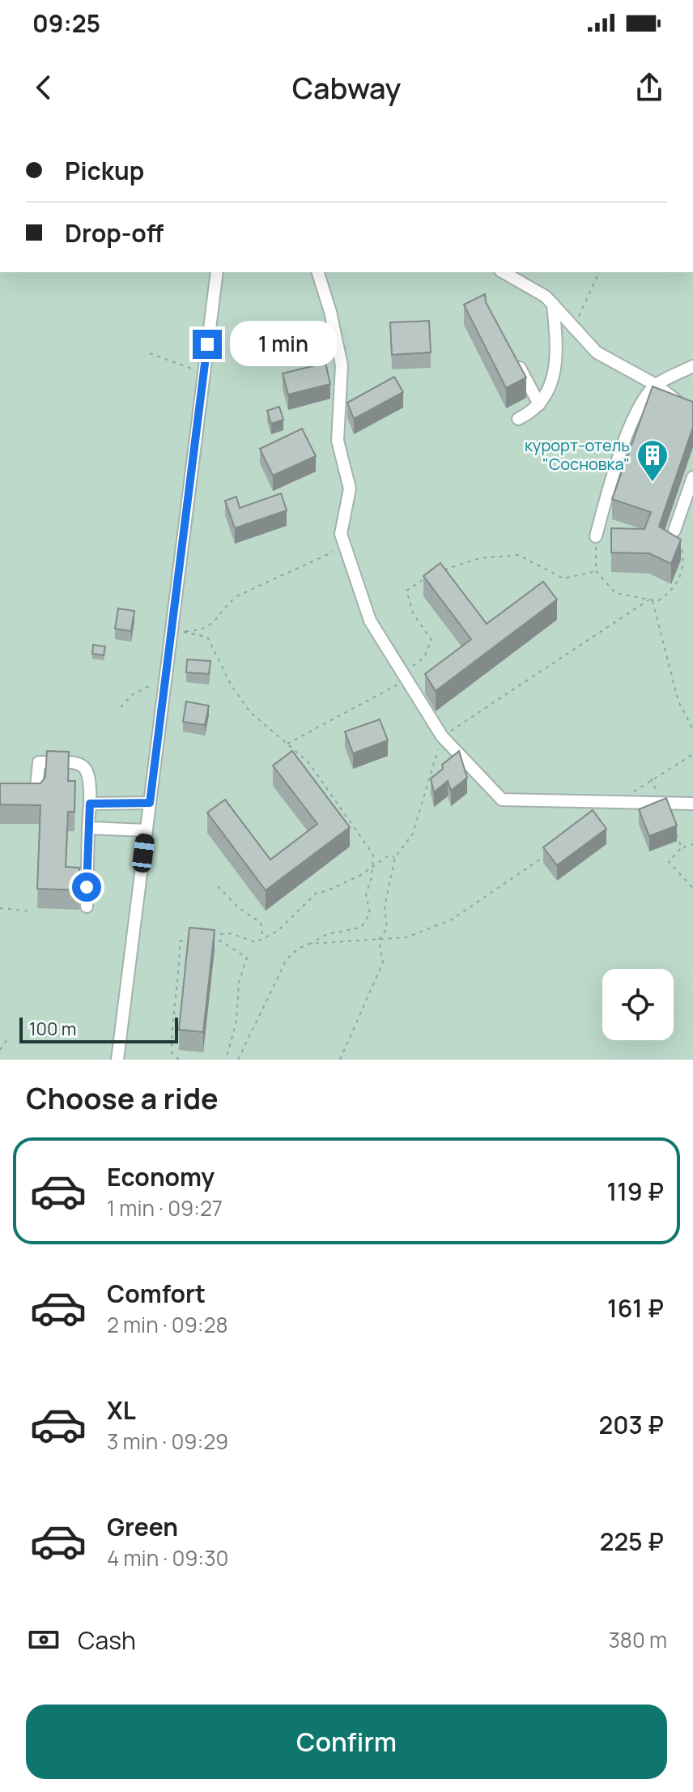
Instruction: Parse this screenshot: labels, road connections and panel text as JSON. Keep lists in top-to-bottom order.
{
  "places": {
    "building": ["курорт-отель \"Сосновка\""]
  },
  "scale_bar": "100 m",
  "page": {
    "status": "09:25",
    "header": "Cabway",
    "banner": ["Pickup", "Drop-off"],
    "bubble": "1 min",
    "scale": "100 m",
    "heading": "Choose a ride",
    "list": [
      {
        "name": "Economy",
        "note": "1 min · 09:27",
        "value": "119 ₽"
      },
      {
        "name": "Comfort",
        "note": "2 min · 09:28",
        "value": "161 ₽"
      },
      {
        "name": "XL",
        "note": "3 min · 09:29",
        "value": "203 ₽"
      },
      {
        "name": "Green",
        "note": "4 min · 09:30",
        "value": "225 ₽"
      }
    ],
    "pay": ["Cash", "380 m"],
    "buttons": "Confirm"
  }
}
